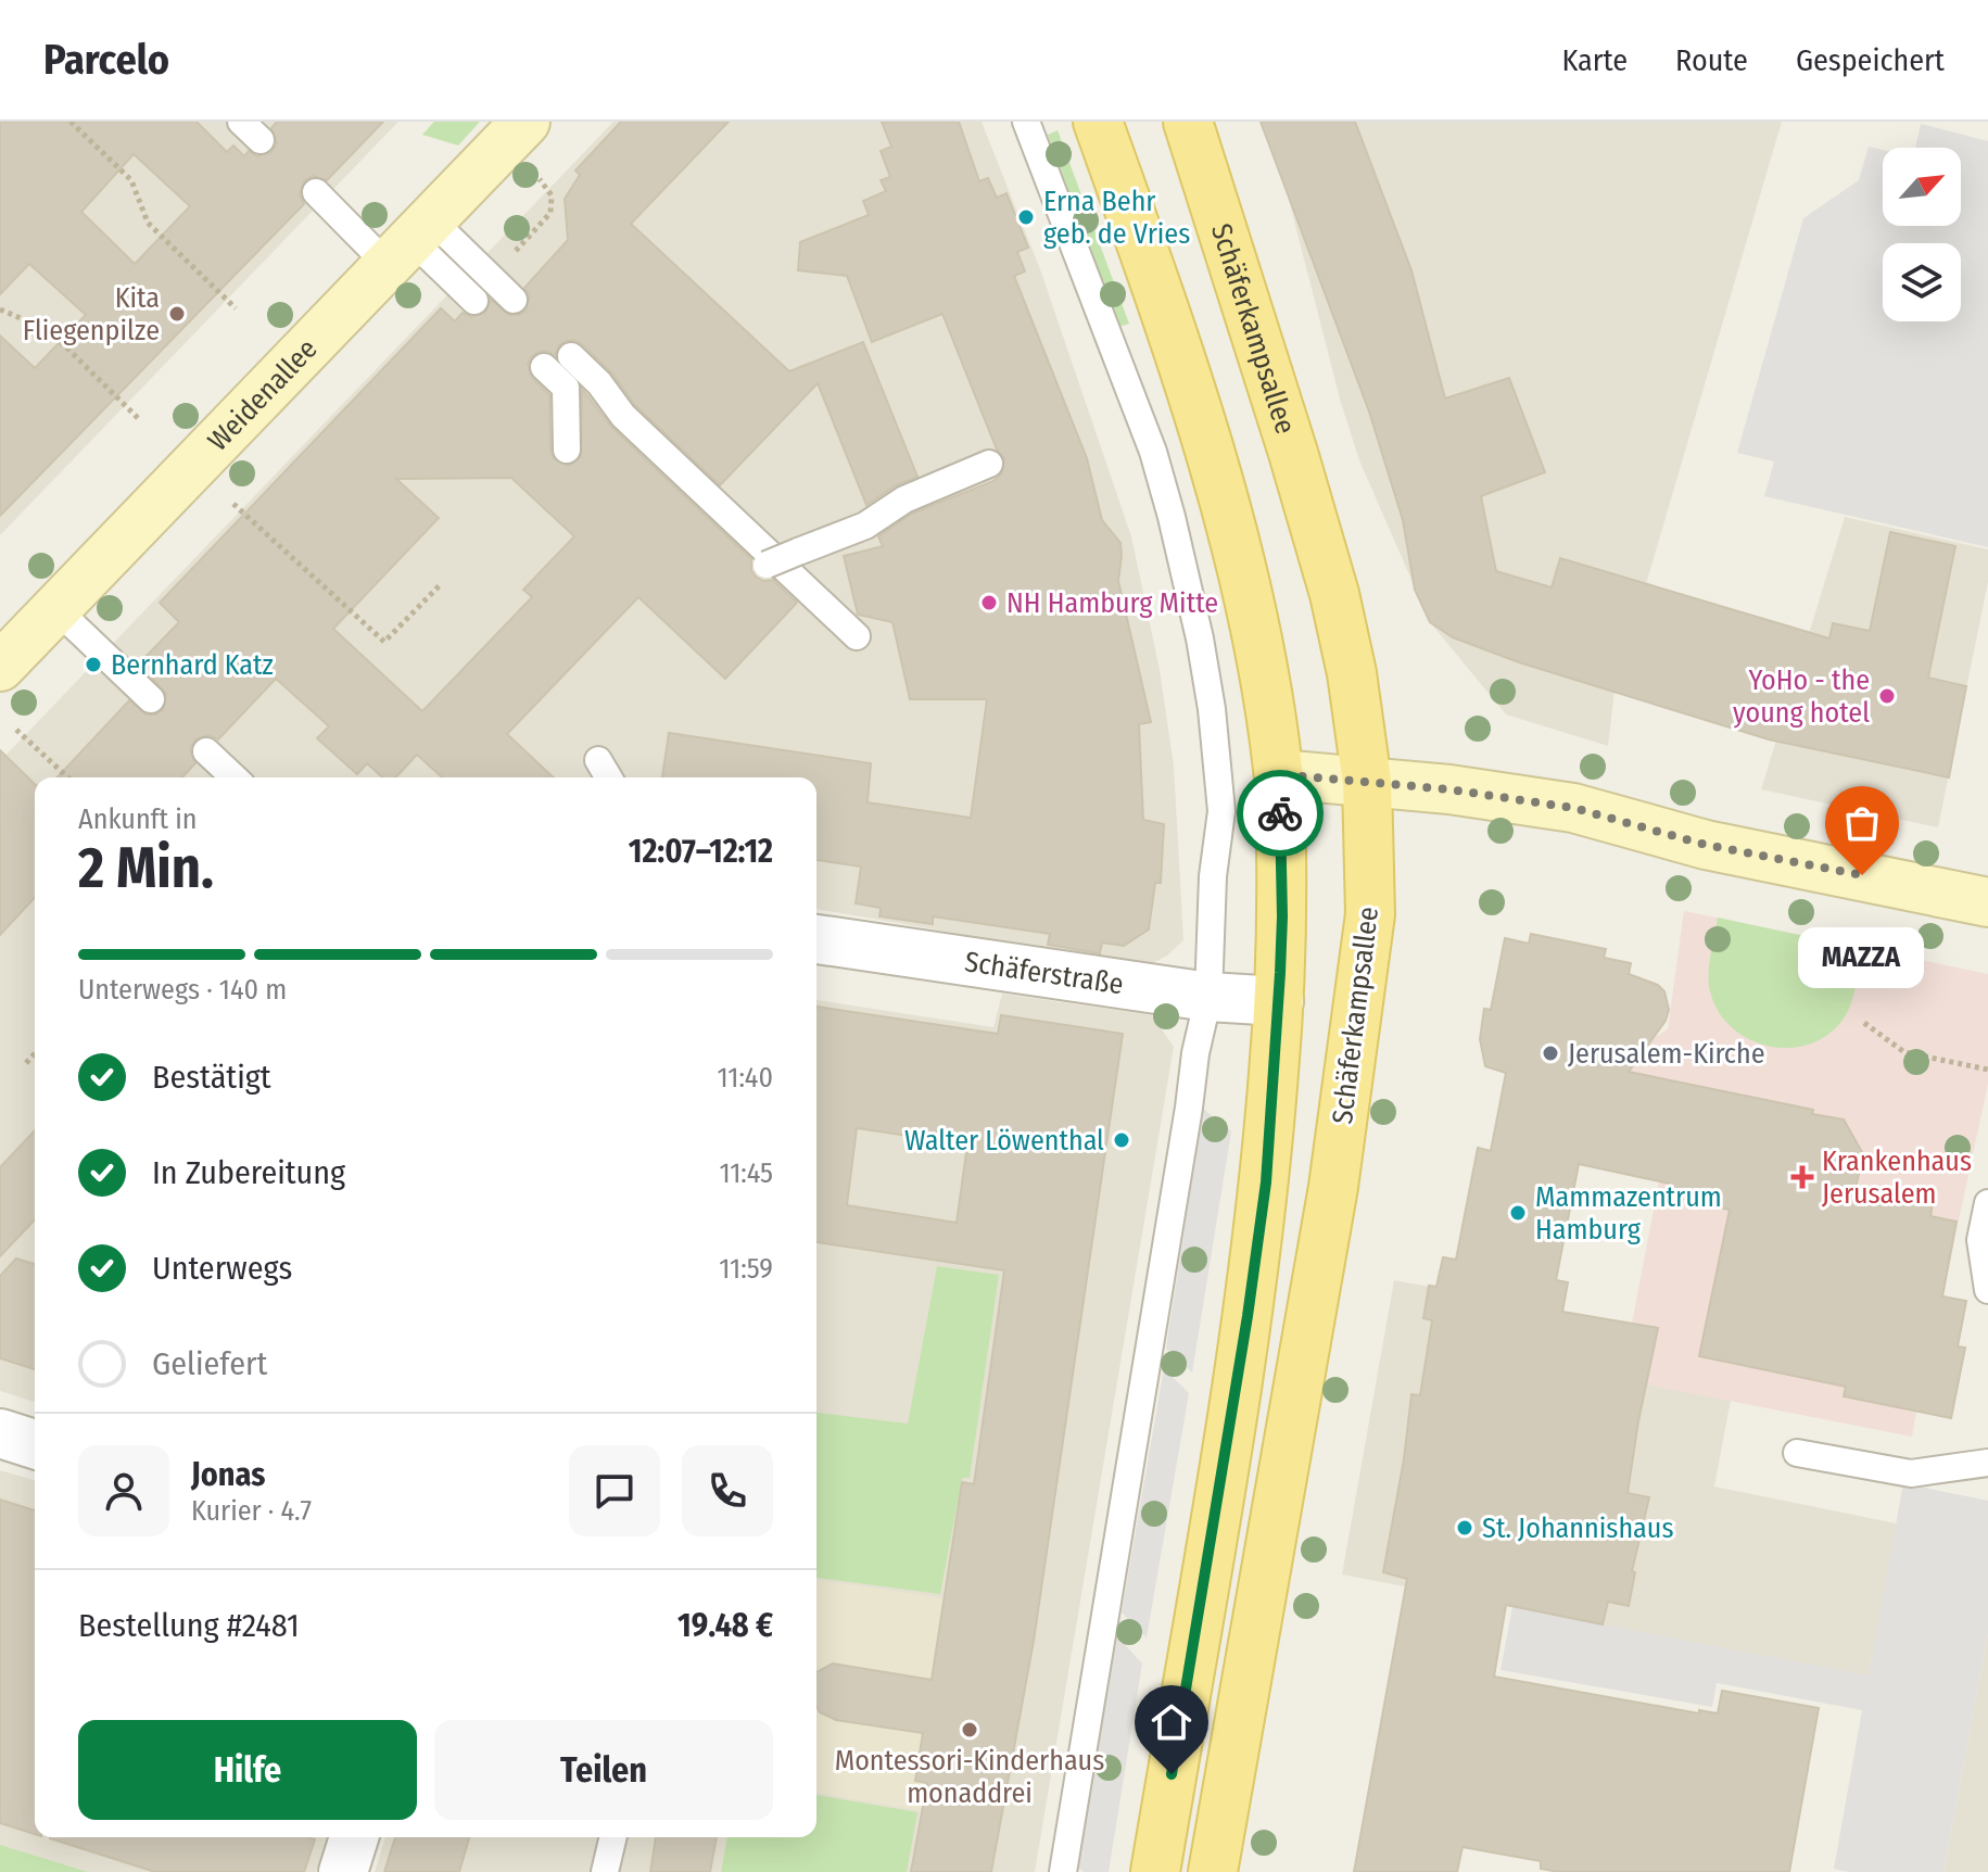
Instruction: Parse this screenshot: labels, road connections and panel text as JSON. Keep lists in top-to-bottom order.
{
  "streets": {
    "main road": ["Schäferkampsallee"],
    "street": ["Weidenallee", "Schäferstraße"]
  },
  "places": {
    "other": [
      "Erna Behr geb. de Vries",
      "Kita Fliegenpilze",
      "NH Hamburg Mitte",
      "Bernhard Katz",
      "YoHo - the young hotel",
      "MAZZA",
      "Jerusalem-Kirche",
      "Walter Löwenthal",
      "Mammazentrum Hamburg",
      "St. Johannishaus",
      "Montessori-Kinderhaus monaddrei"
    ],
    "health": ["Krankenhaus Jerusalem"]
  },
  "north": "top right",
  "page": {
    "header": "Parcelo",
    "nav": ["Karte", "Route", "Gespeichert"],
    "heading": ["2 Min.", "Ankunft in", "12:07–12:12"],
    "panel": [
      "Jonas",
      "Kurier · 4.7",
      "Bestellung #2481",
      "19.48 €"
    ],
    "bar": "Unterwegs · 140 m",
    "bubble": "MAZZA",
    "list": [
      ["Bestätigt", "11:40"],
      ["In Zubereitung", "11:45"],
      ["Unterwegs", "11:59"],
      "Geliefert"
    ],
    "buttons": ["Hilfe", "Teilen"]
  }
}
